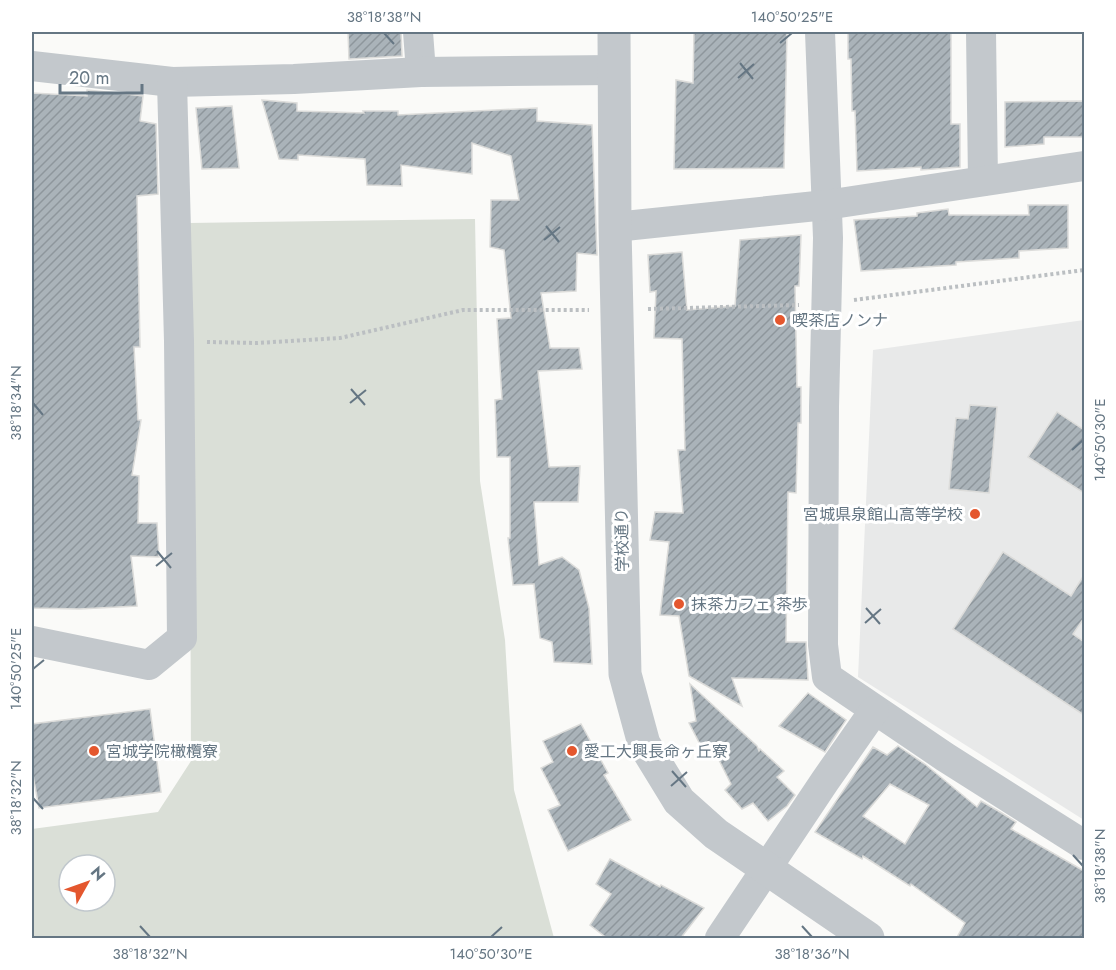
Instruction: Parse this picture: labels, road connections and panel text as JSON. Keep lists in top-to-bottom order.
{
  "streets": {
    "street": ["学校通り"]
  },
  "places": [
    "喫茶店ノンナ",
    "宮城県泉館山高等学校",
    "抹茶カフェ 茶歩",
    "宮城学院橄欖寮",
    "愛工大興長命ヶ丘寮"
  ],
  "scale_bar": "20 m",
  "north": "top right",
  "coordinates": [
    "38°18'38\"N",
    "140°50'25\"E",
    "38°18'34\"N",
    "140°50'30\"E",
    "38°18'32\"N",
    "38°18'36\"N"
  ]
}
